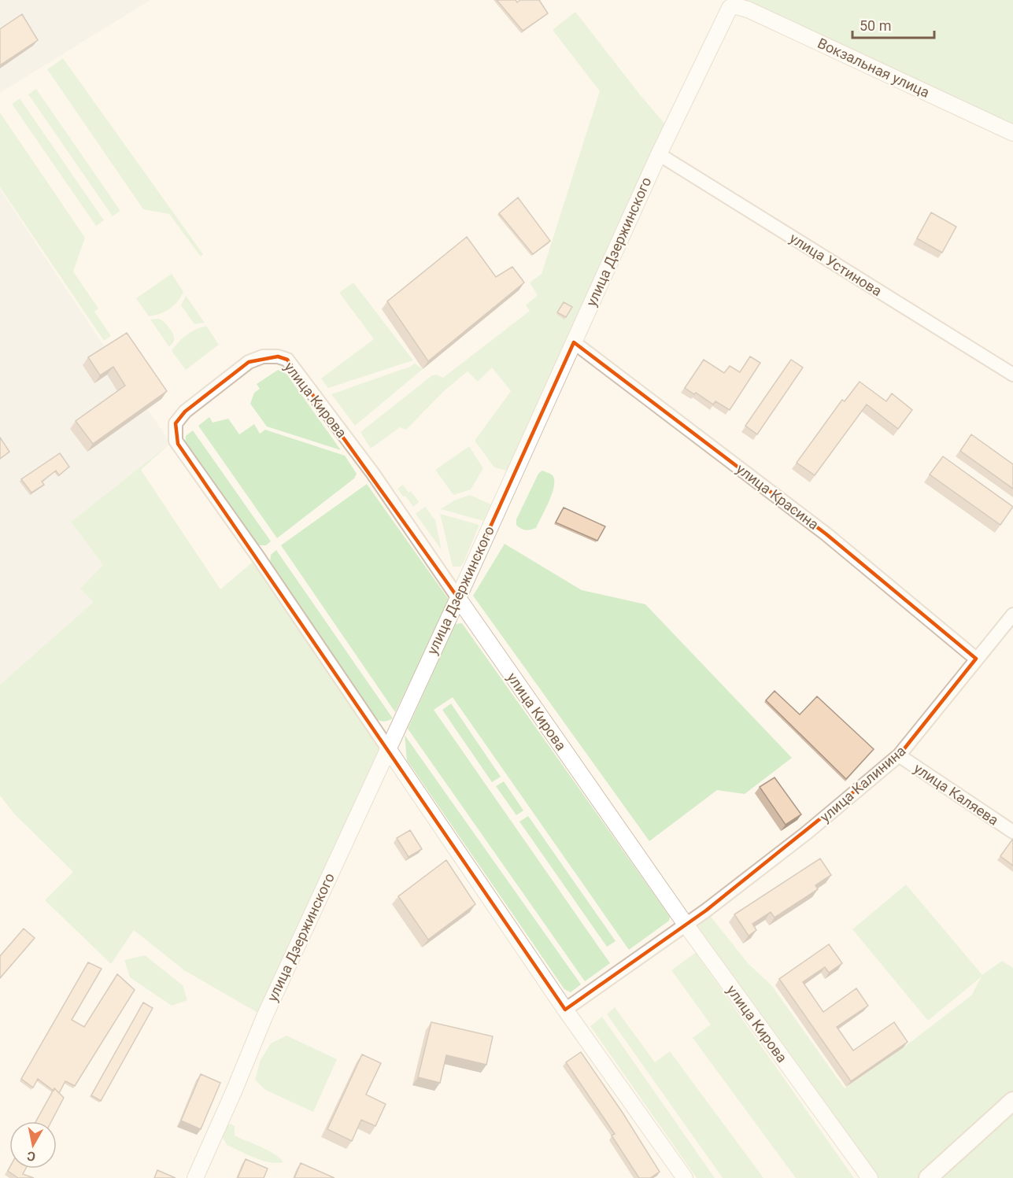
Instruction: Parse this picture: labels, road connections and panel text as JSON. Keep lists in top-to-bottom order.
{
  "streets": {
    "street": [
      "Вокзальная улица",
      "улица Дзержинского",
      "улица Устинова",
      "улица Кирова",
      "улица Красина",
      "улица Калинина",
      "улица Каляева"
    ]
  },
  "crossings": [
    ["Вокзальная улица", "улица Дзержинского"],
    ["улица Дзержинского", "улица Устинова"],
    ["улица Дзержинского", "улица Кирова"],
    ["улица Дзержинского", "улица Красина"],
    ["улица Кирова", "улица Калинина"],
    ["улица Красина", "улица Калинина"],
    ["улица Калинина", "улица Каляева"]
  ],
  "scale_bar": "50 m",
  "north": "bottom"
}
